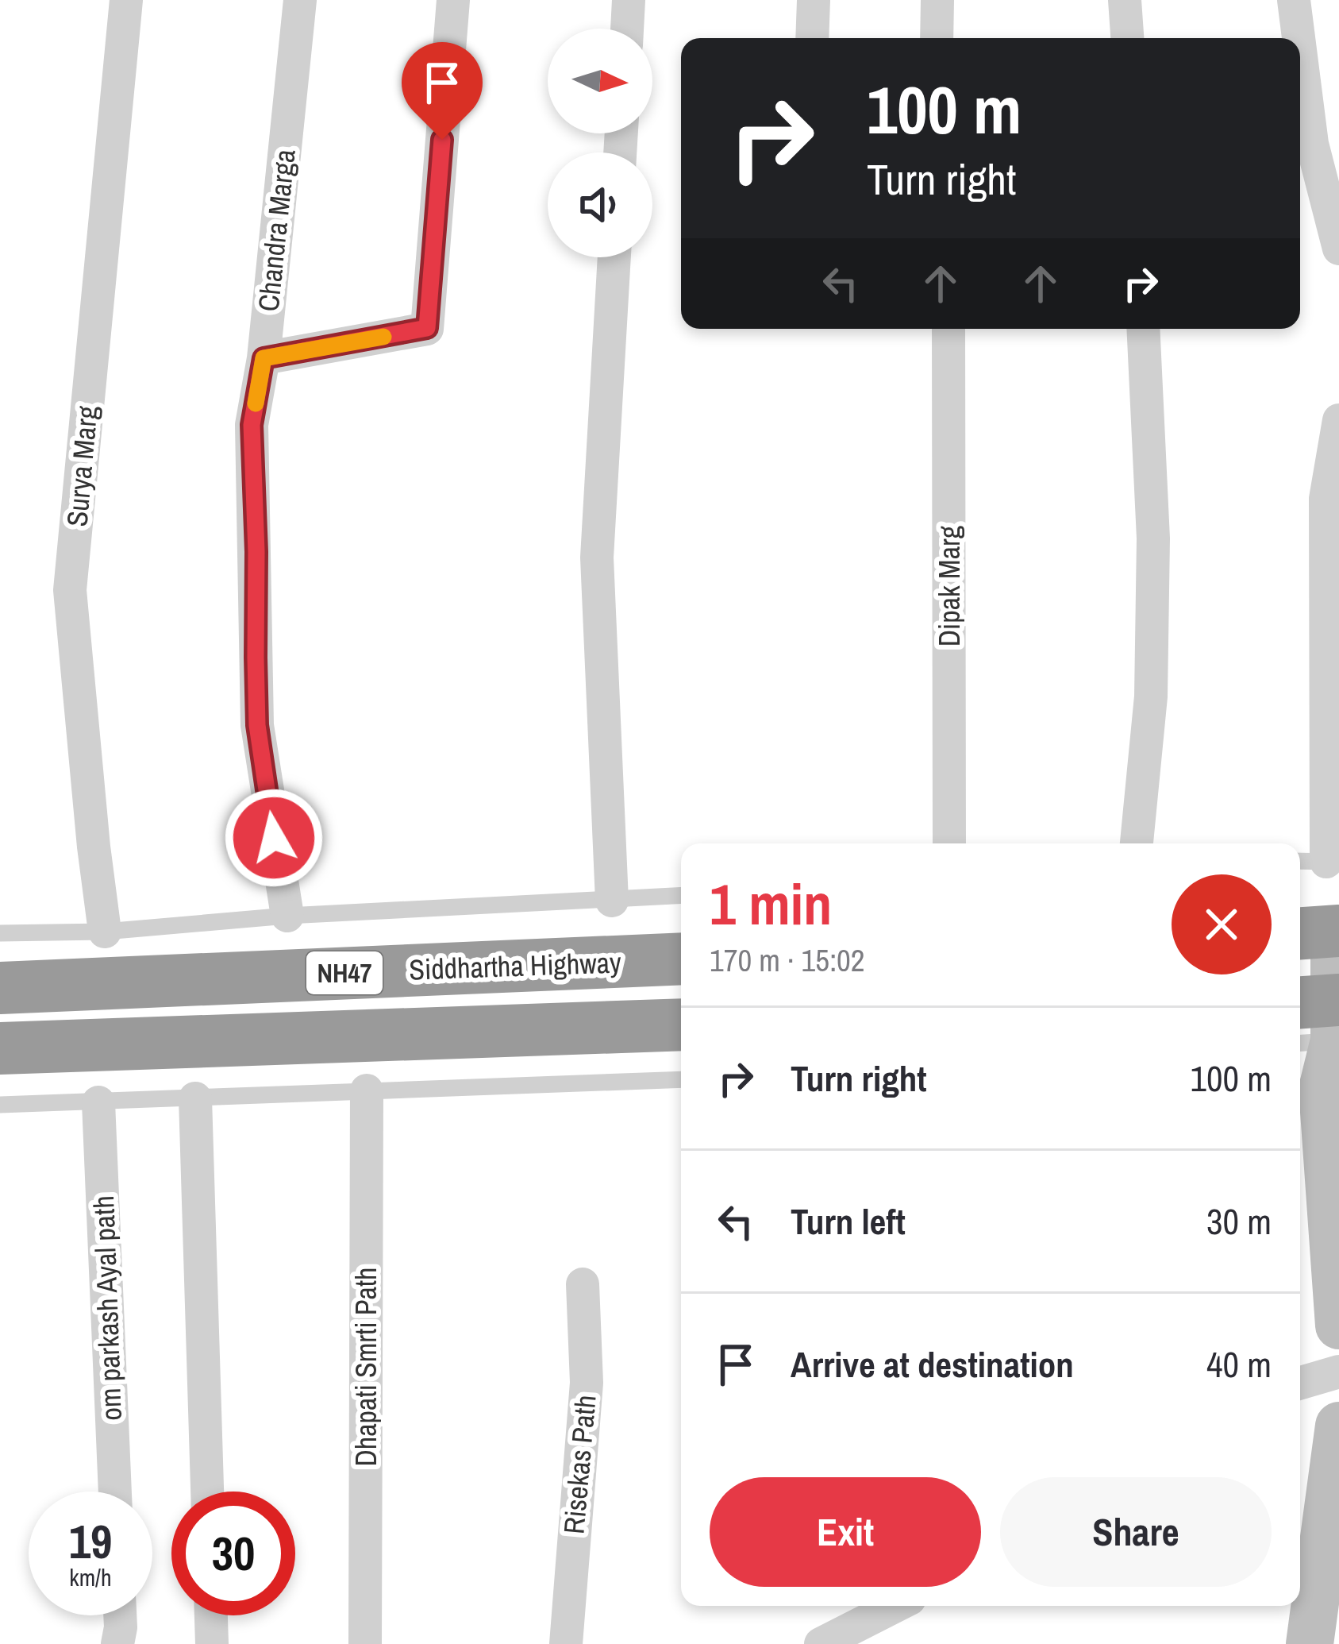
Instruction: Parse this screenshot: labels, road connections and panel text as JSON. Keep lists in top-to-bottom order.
{
  "streets": {
    "highway": ["Siddhartha Highway", "NH47"],
    "street": [
      "Chandra Marga",
      "Surya Marg",
      "Dipak Marg",
      "om parkash Ayal path",
      "Dhapati Smrti Path",
      "Risekas Path"
    ]
  },
  "north": "right",
  "page": {
    "turn": ["100 m", "Turn right"],
    "heading": ["1 min", "170 m · 15:02"],
    "list": [
      {
        "name": "Turn right",
        "value": "100 m"
      },
      {
        "name": "Turn left",
        "value": "30 m"
      },
      {
        "name": "Arrive at destination",
        "value": "40 m"
      }
    ],
    "buttons": ["Exit", "Share"],
    "speed": "19 km/h",
    "limit": "30"
  }
}
